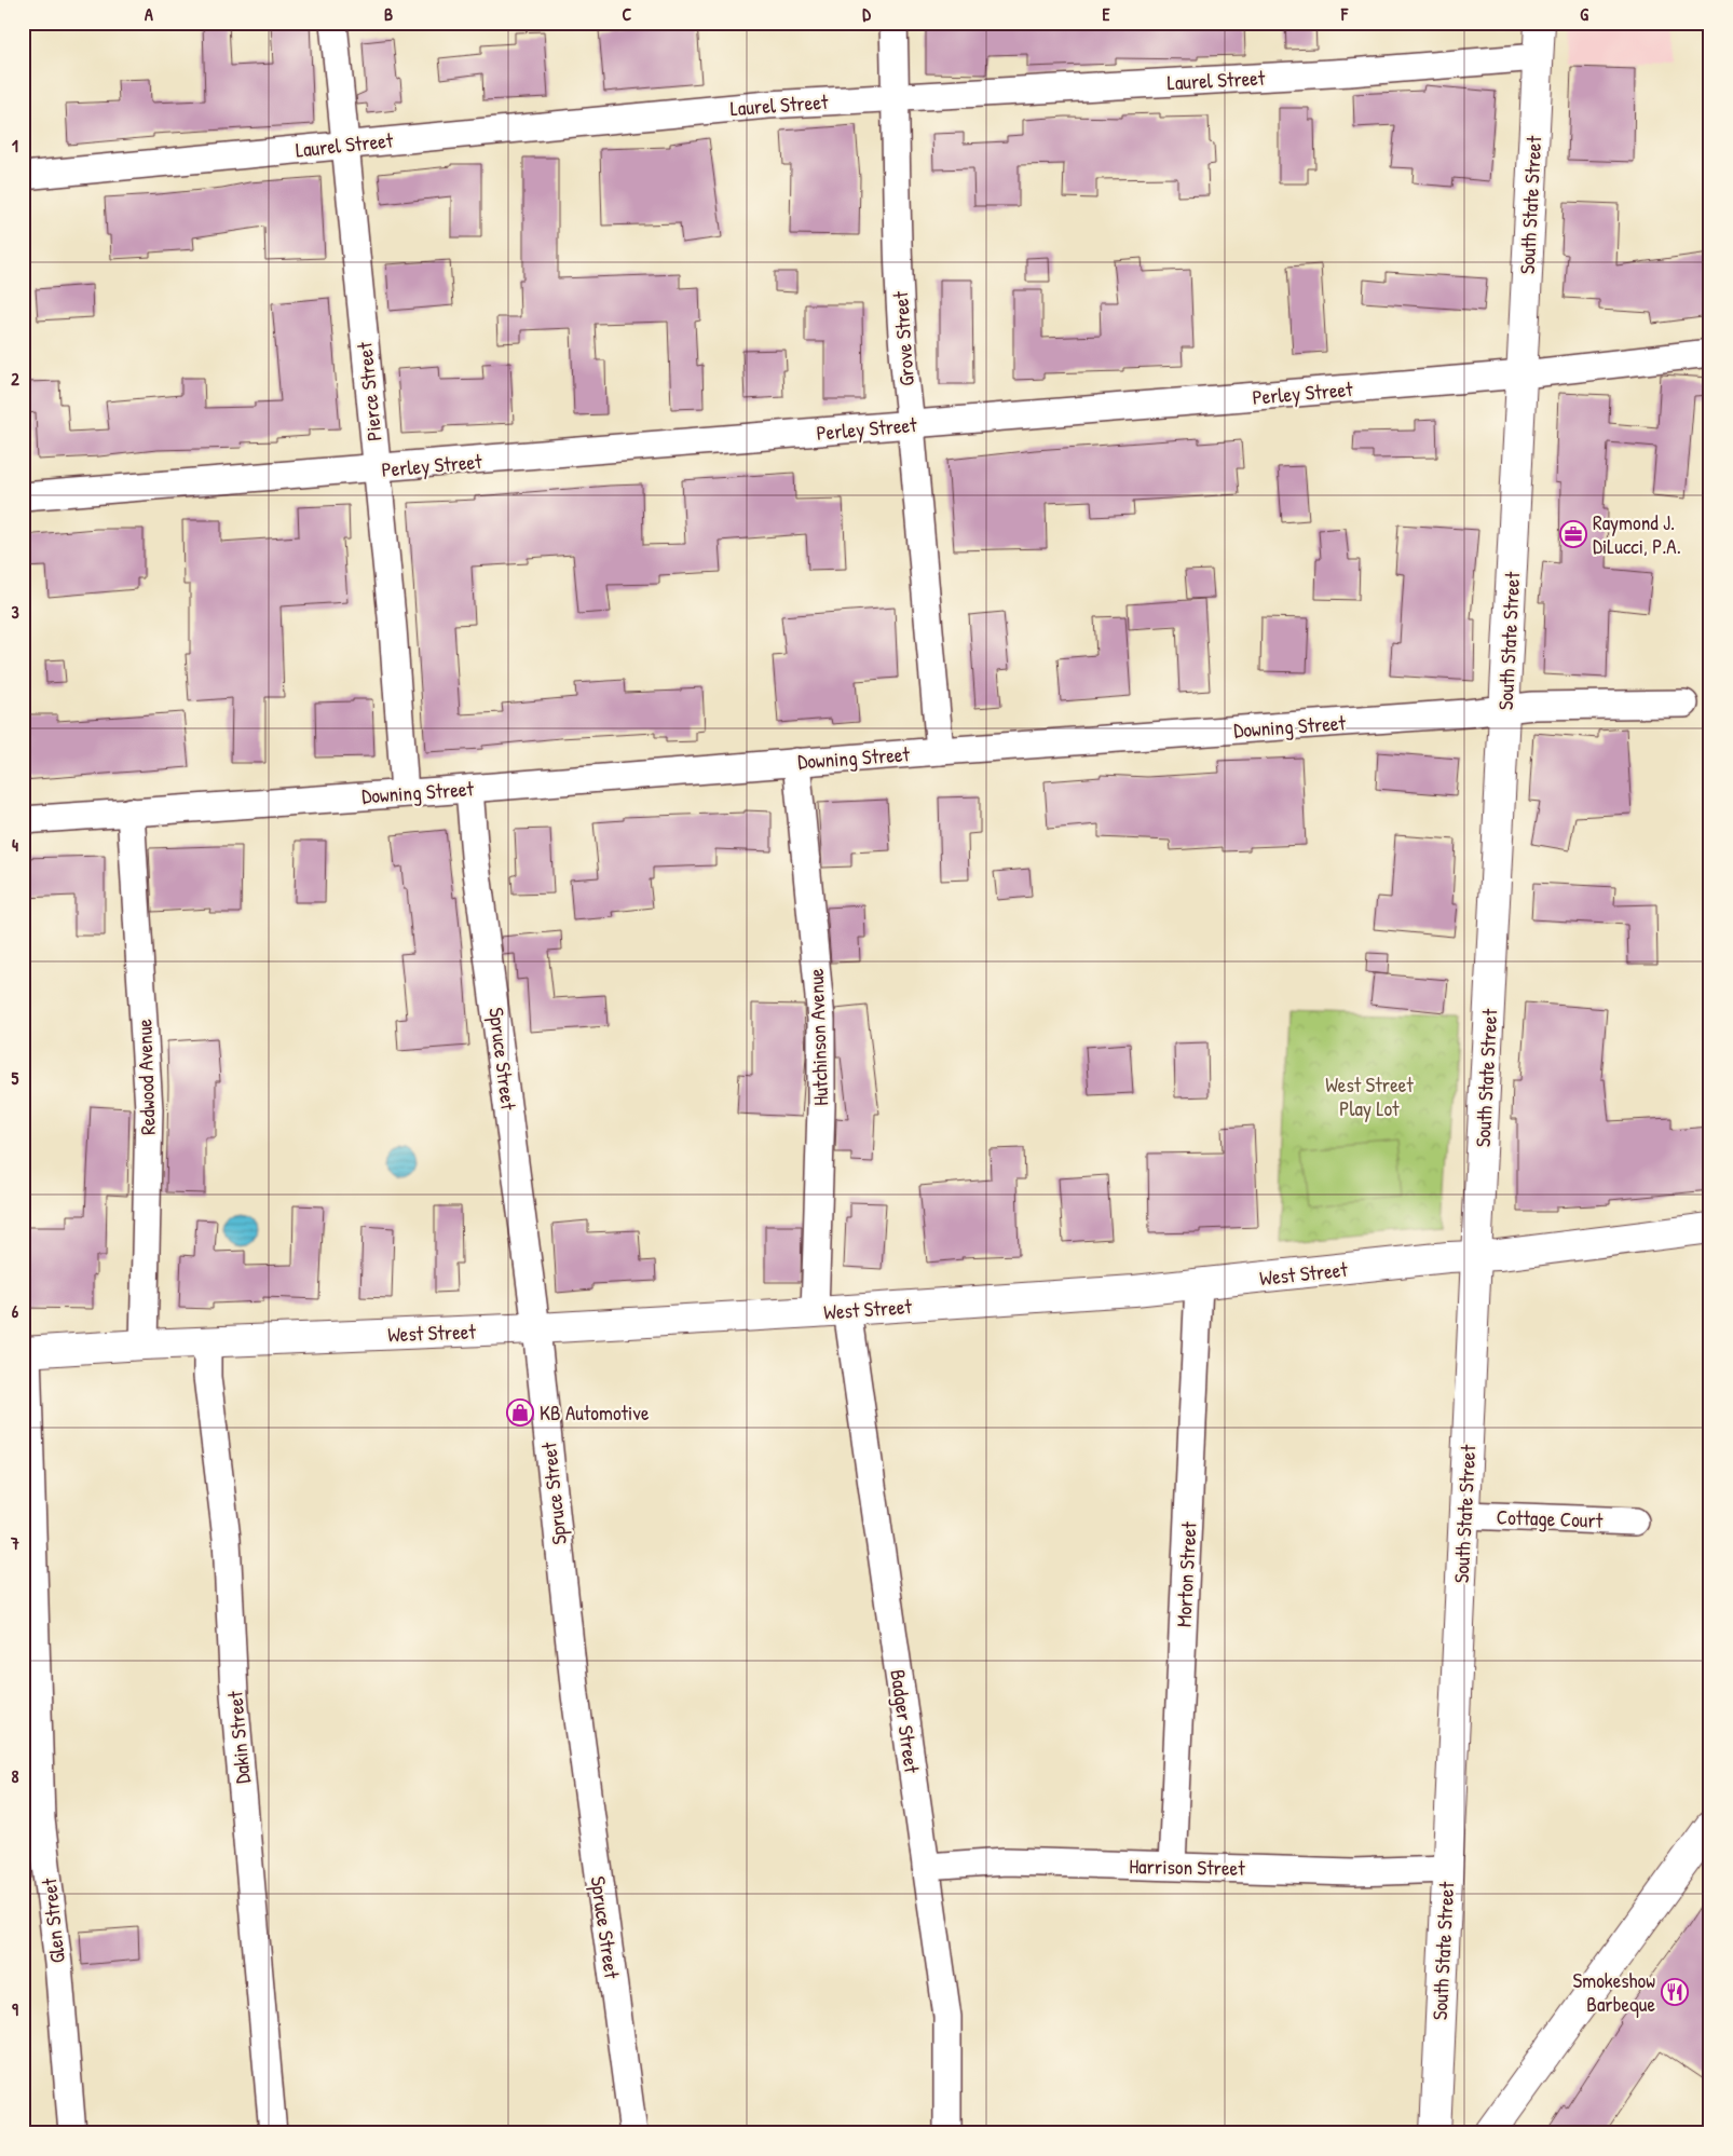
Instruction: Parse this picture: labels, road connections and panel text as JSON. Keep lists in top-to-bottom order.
{
  "streets": {
    "street": [
      "Laurel Street",
      "South State Street",
      "Grove Street",
      "Pierce Street",
      "Perley Street",
      "Downing Street",
      "Hutchinson Avenue",
      "Spruce Street",
      "Redwood Avenue",
      "West Street",
      "Cottage Court",
      "Morton Street",
      "Badger Street",
      "Dakin Street",
      "Harrison Street",
      "Glen Street"
    ]
  },
  "crossings": [
    ["Laurel Street", "South State Street"],
    ["Laurel Street", "Grove Street"],
    ["Laurel Street", "Pierce Street"],
    ["South State Street", "Perley Street"],
    ["South State Street", "Downing Street"],
    ["South State Street", "West Street"],
    ["South State Street", "Cottage Court"],
    ["South State Street", "Harrison Street"],
    ["Grove Street", "Perley Street"],
    ["Grove Street", "Downing Street"],
    ["Pierce Street", "Perley Street"],
    ["Pierce Street", "Downing Street"],
    ["Downing Street", "Hutchinson Avenue"],
    ["Downing Street", "Spruce Street"],
    ["Downing Street", "Redwood Avenue"],
    ["Hutchinson Avenue", "West Street"],
    ["Spruce Street", "West Street"],
    ["Redwood Avenue", "West Street"],
    ["West Street", "Morton Street"],
    ["West Street", "Badger Street"],
    ["West Street", "Dakin Street"],
    ["West Street", "Glen Street"],
    ["Morton Street", "Harrison Street"],
    ["Badger Street", "Harrison Street"]
  ],
  "parks": ["West Street Play Lot"],
  "places": {
    "office": ["Raymond J. DiLucci, P.A."],
    "shop": ["KB Automotive"],
    "restaurant": ["Smokeshow Barbeque"]
  },
  "grid": {
    "columns": [
      "A",
      "B",
      "C",
      "D",
      "E",
      "F",
      "G"
    ],
    "rows": [
      "1",
      "2",
      "3",
      "4",
      "5",
      "6",
      "7",
      "8",
      "9"
    ]
  }
}
